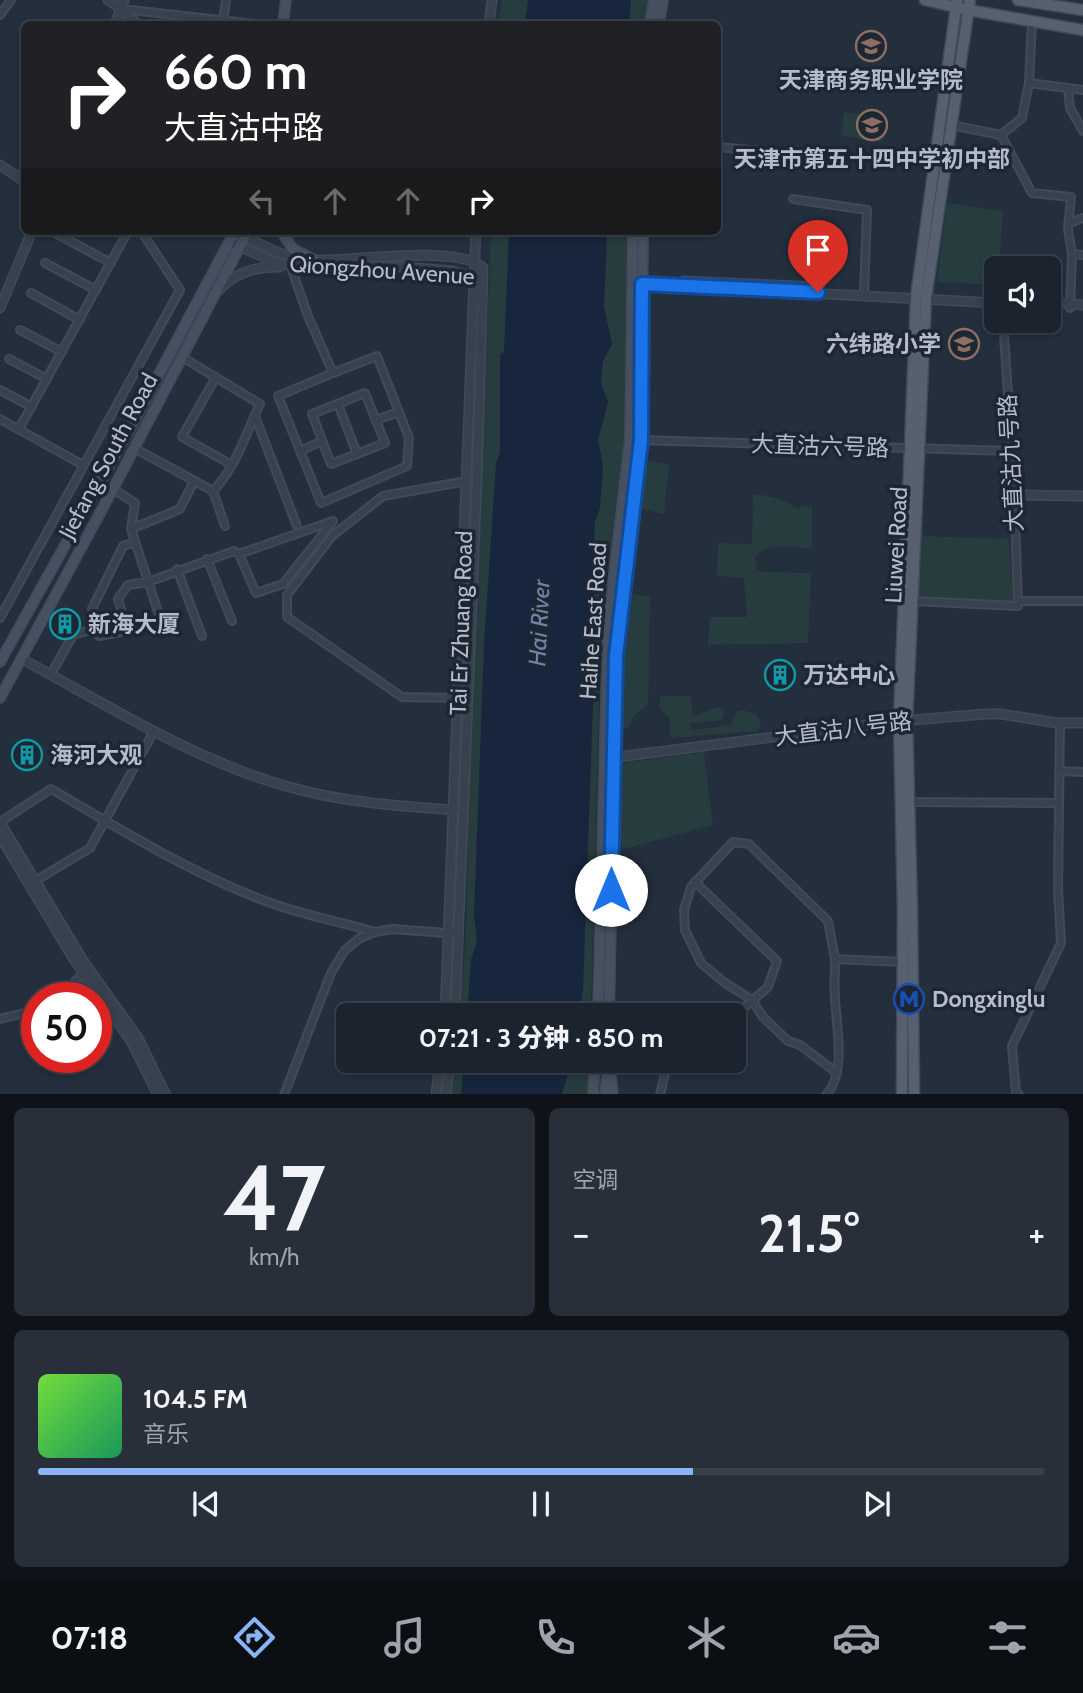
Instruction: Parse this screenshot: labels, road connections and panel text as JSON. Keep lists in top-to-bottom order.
{
  "streets": {
    "main road": ["Jiefang South Road", "Liuwei Road", "Haihe East Road"],
    "street": [
      "Qiongzhou Avenue",
      "大直沽六号路",
      "大直沽九号路",
      "Tai Er Zhuang Road",
      "大直沽八号路"
    ]
  },
  "crossings": [
    ["Qiongzhou Avenue", "Jiefang South Road"],
    ["Qiongzhou Avenue", "Tai Er Zhuang Road"],
    ["大直沽六号路", "大直沽九号路"],
    ["大直沽六号路", "Liuwei Road"],
    ["大直沽六号路", "Haihe East Road"],
    ["Liuwei Road", "大直沽八号路"],
    ["Haihe East Road", "大直沽八号路"]
  ],
  "water": ["Hai River"],
  "places": {
    "school or university": ["天津商务职业学院", "天津市第五十四中学初中部", "六纬路小学"],
    "building": ["新海大厦", "万达中心", "海河大观"],
    "metro station": ["Dongxinglu"]
  },
  "page": {
    "turn": ["660 m", "大直沽中路"],
    "limit": "50",
    "trip": "07:21 · 3 分钟 · 850 m",
    "tile": [
      ["47", "km/h"],
      "空调"
    ],
    "heat": ["−", "21.5°", "+"],
    "song": ["104.5 FM", "音乐"],
    "tabs": "07:18"
  }
}
